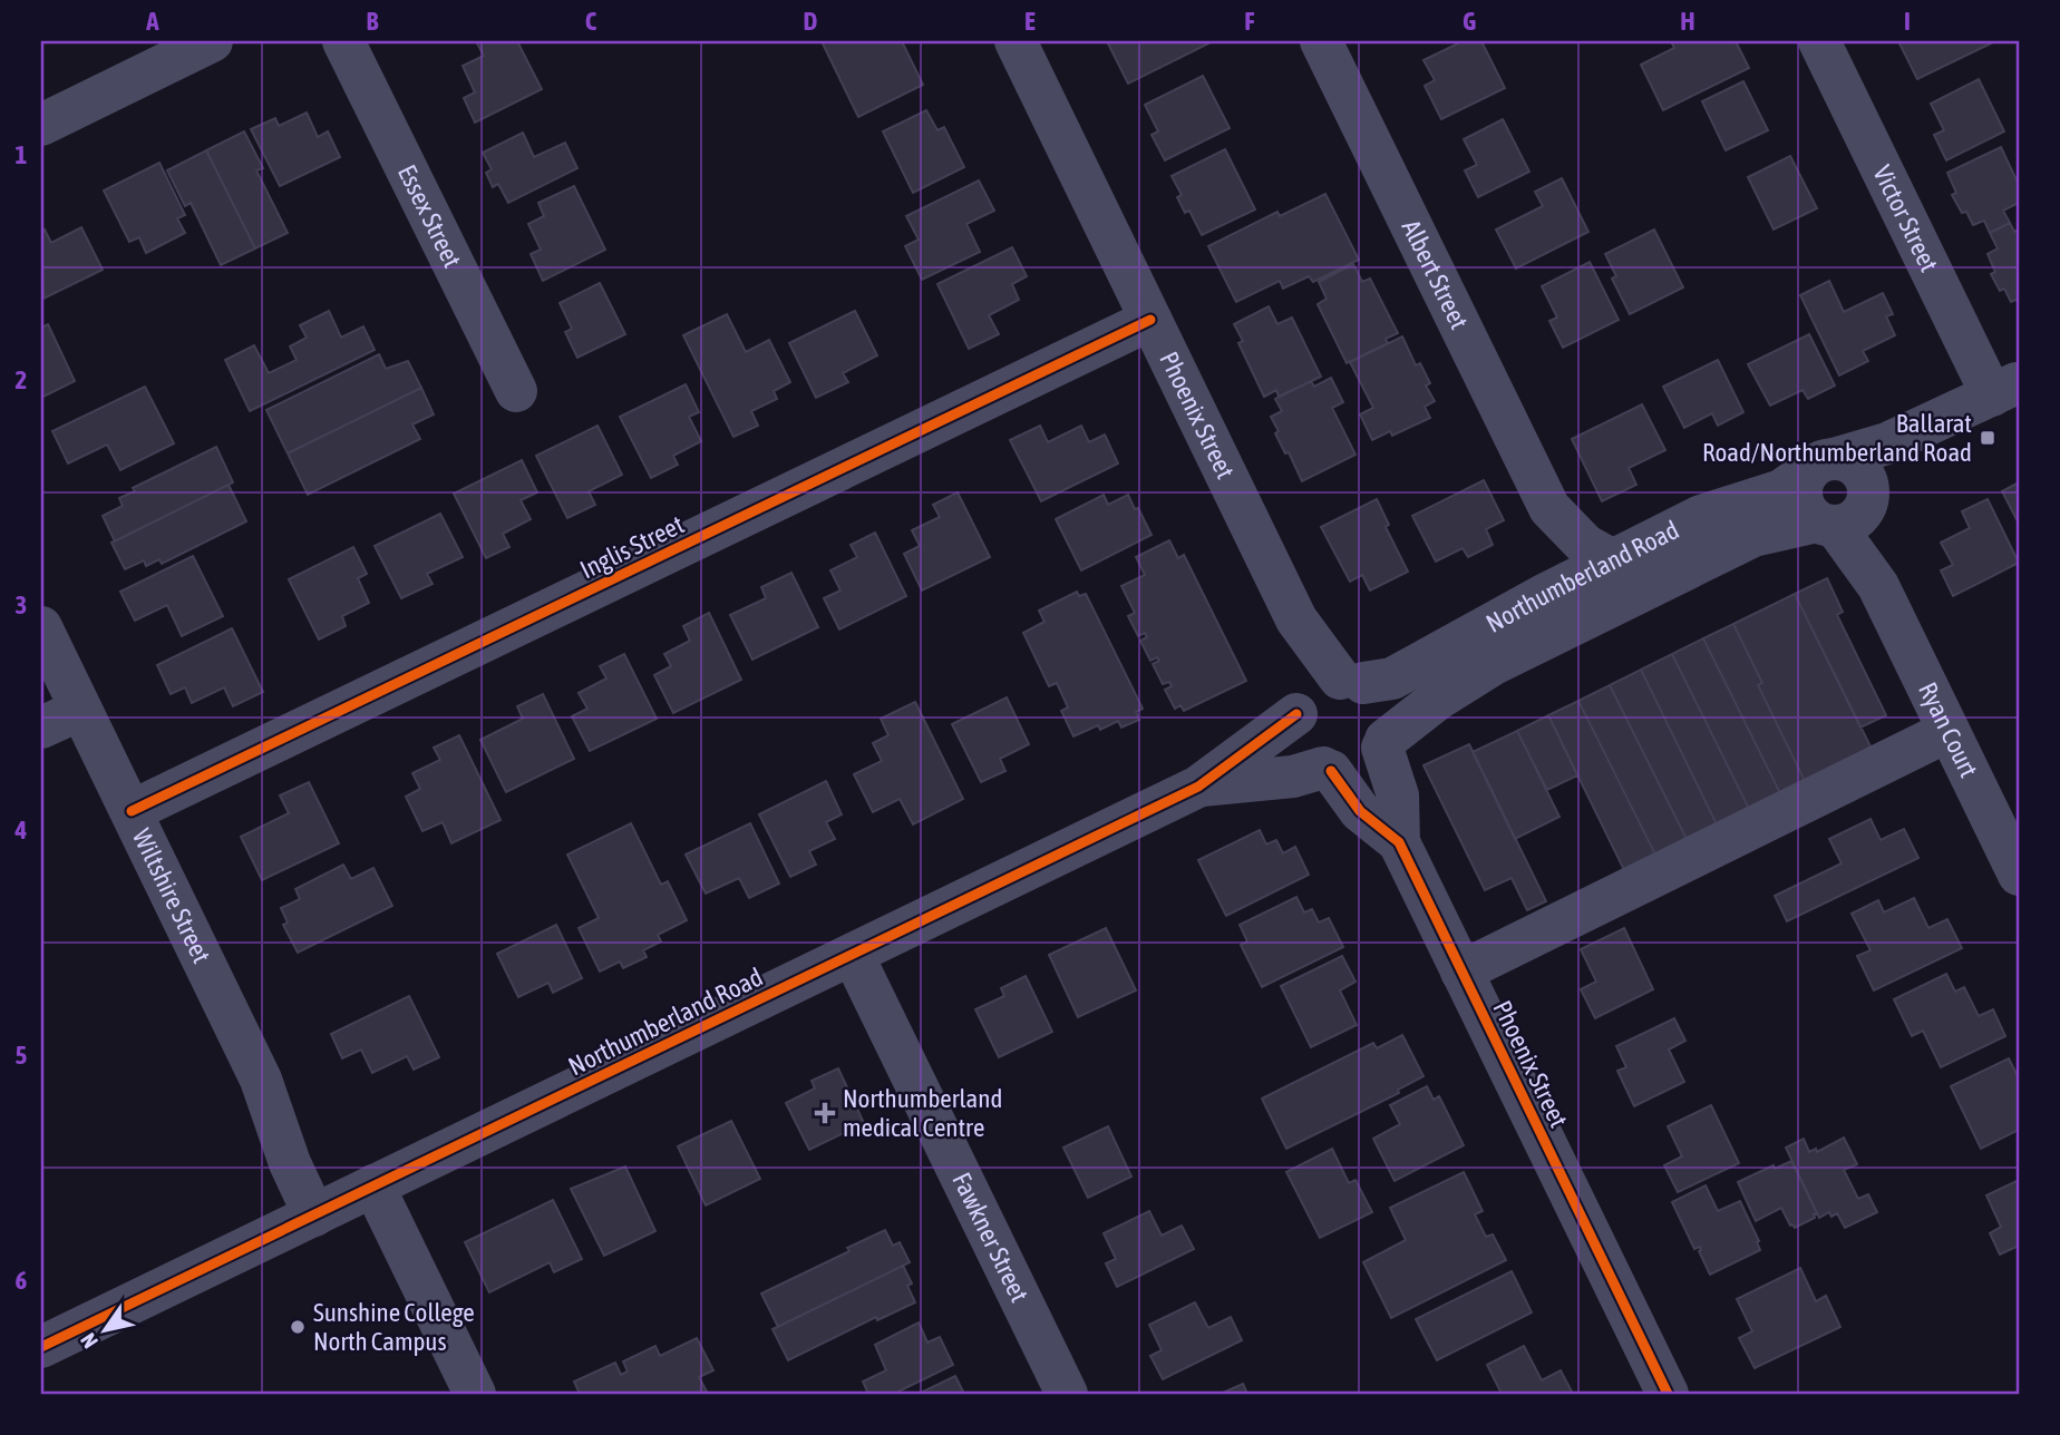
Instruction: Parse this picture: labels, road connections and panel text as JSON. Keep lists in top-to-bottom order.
{
  "streets": {
    "street": [
      "Essex Street",
      "Victor Street",
      "Albert Street",
      "Phoenix Street",
      "Inglis Street",
      "Northumberland Road",
      "Ryan Court",
      "Wiltshire Street",
      "Fawkner Street"
    ]
  },
  "crossings": [
    ["Victor Street", "Northumberland Road"],
    ["Albert Street", "Northumberland Road"],
    ["Phoenix Street", "Inglis Street"],
    ["Phoenix Street", "Northumberland Road"],
    ["Inglis Street", "Wiltshire Street"],
    ["Northumberland Road", "Ryan Court"],
    ["Northumberland Road", "Wiltshire Street"],
    ["Northumberland Road", "Fawkner Street"]
  ],
  "places": {
    "transit": ["Ballarat Road/Northumberland Road"],
    "health": ["Northumberland medical Centre"],
    "other": ["Sunshine College North Campus"]
  },
  "north": "bottom left",
  "grid": {
    "columns": [
      "A",
      "B",
      "C",
      "D",
      "E",
      "F",
      "G",
      "H",
      "I"
    ],
    "rows": [
      "1",
      "2",
      "3",
      "4",
      "5",
      "6"
    ]
  }
}
